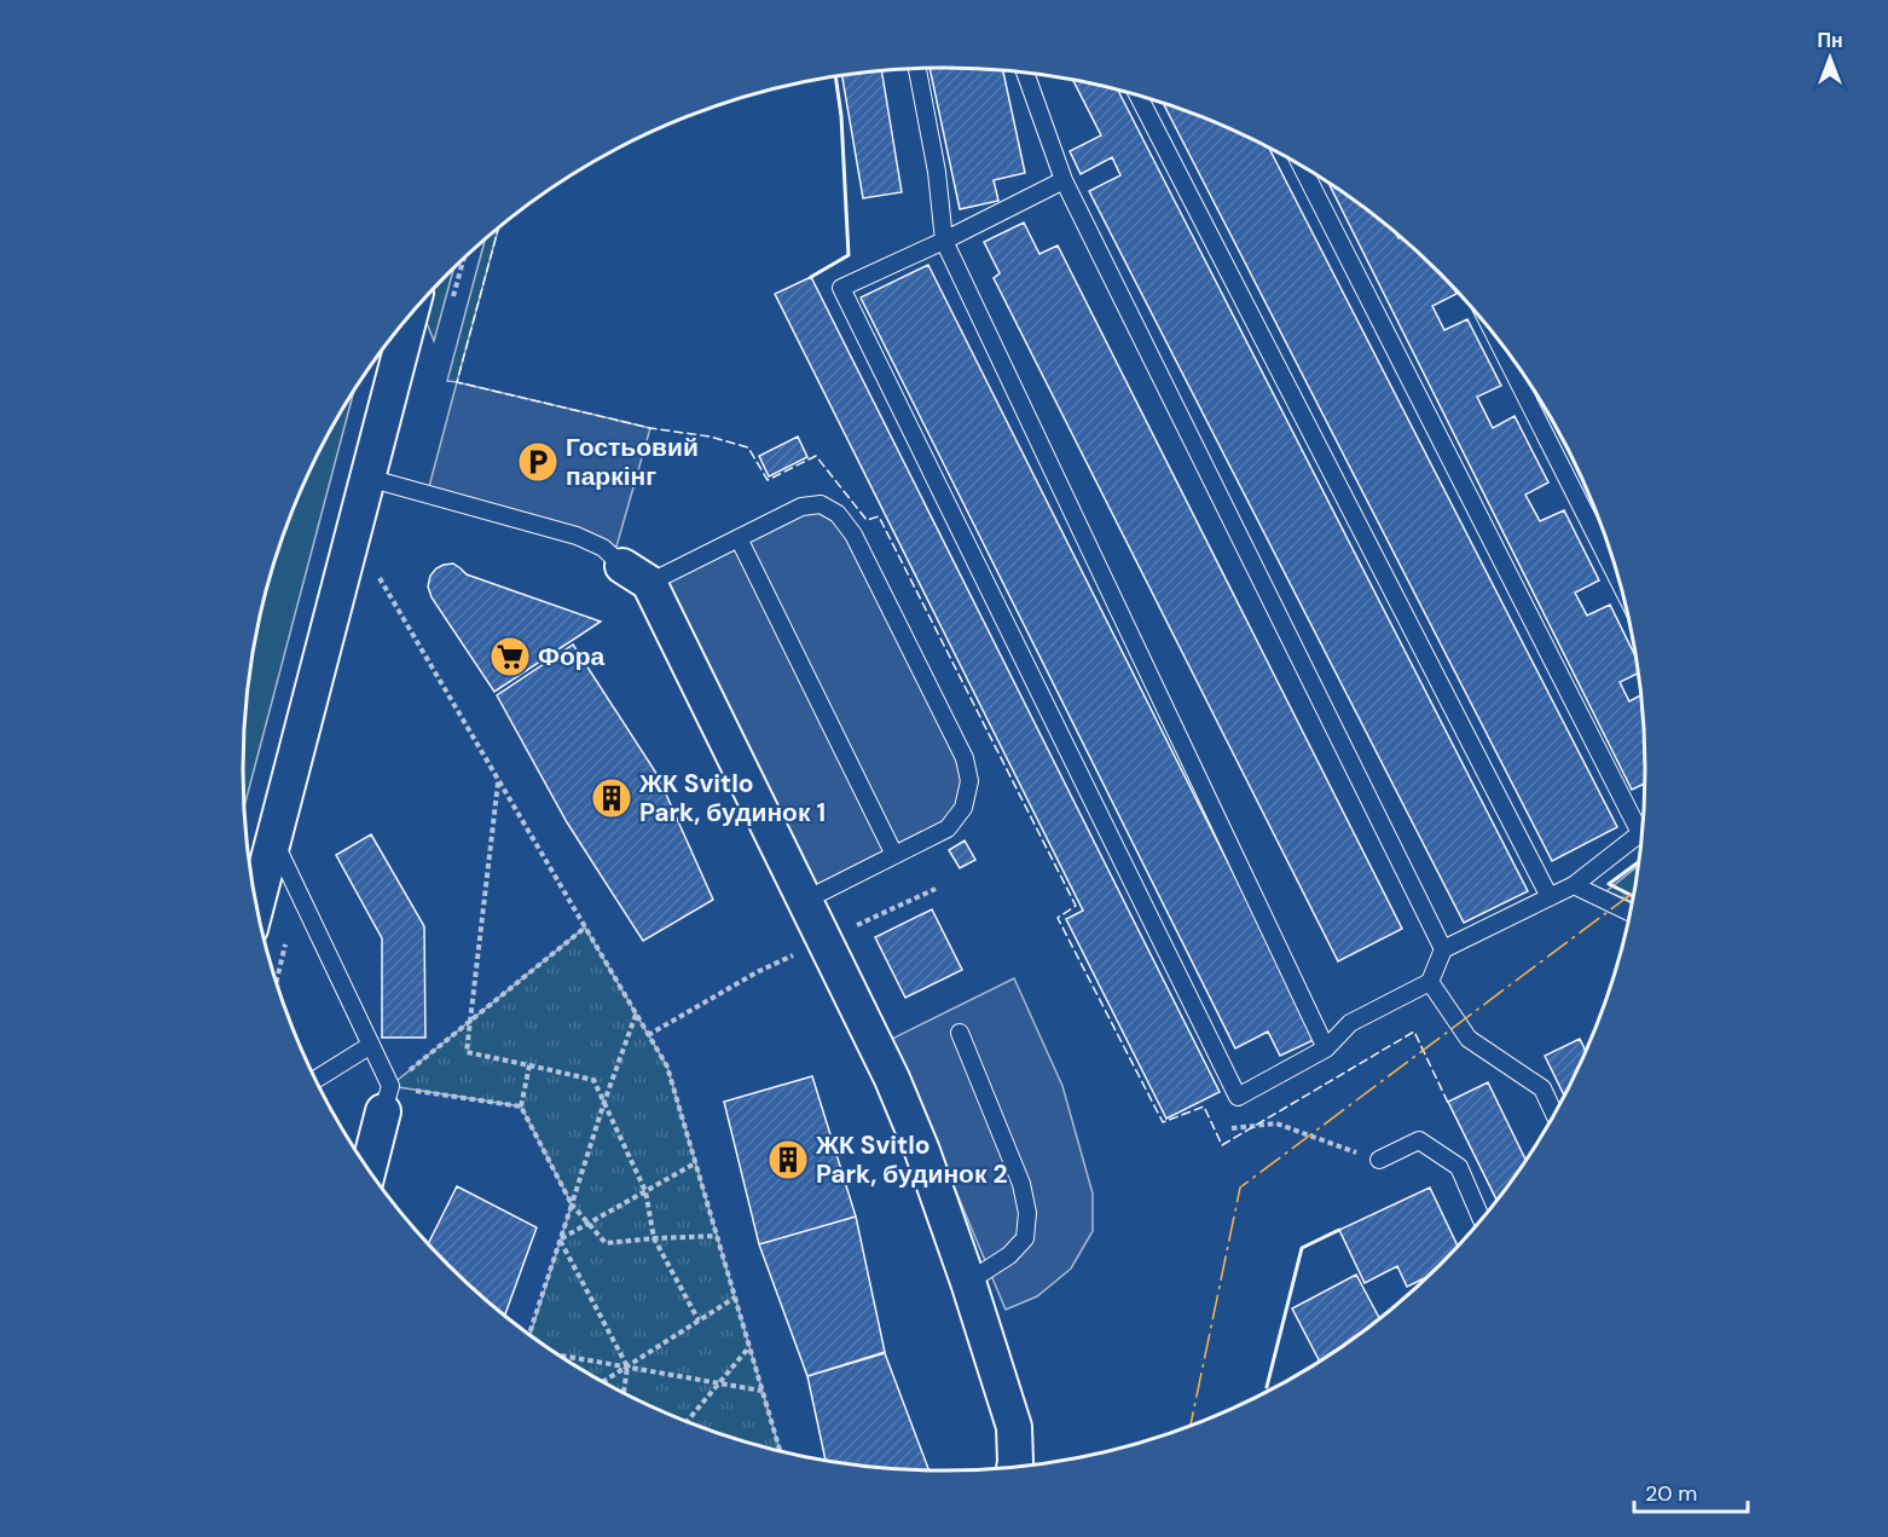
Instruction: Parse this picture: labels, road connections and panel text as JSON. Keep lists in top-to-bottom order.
{
  "places": {
    "parking": ["Гостьовий паркінг"],
    "supermarket": ["Фора"],
    "building": ["ЖК Svitlo Park, будинок 1", "ЖК Svitlo Park, будинок 2"]
  },
  "scale_bar": "20 m",
  "north": "top"
}
